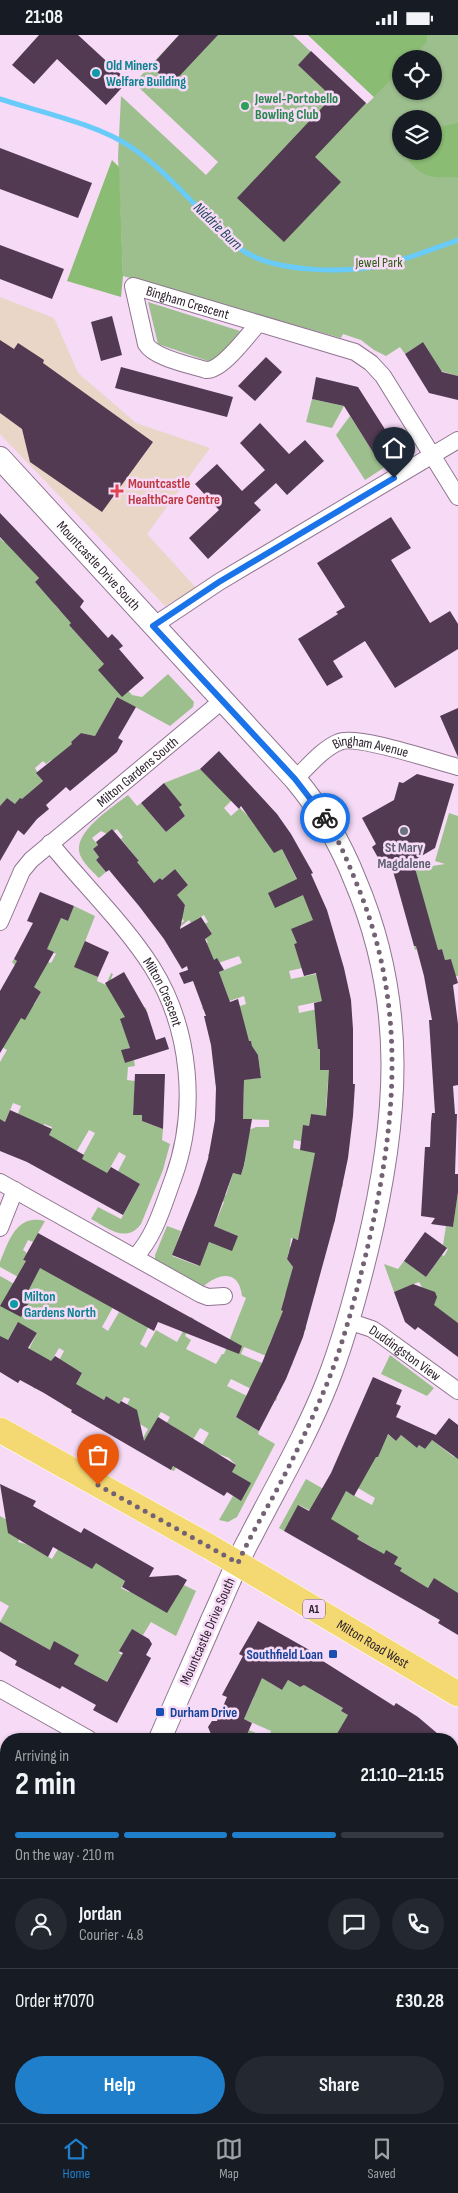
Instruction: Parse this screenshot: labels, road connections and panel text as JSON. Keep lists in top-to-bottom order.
{
  "streets": {
    "main road": ["A1", "Milton Road West"],
    "street": [
      "Bingham Crescent",
      "Mountcastle Drive South",
      "Bingham Avenue",
      "Milton Gardens South",
      "Milton Crescent",
      "Duddingston View"
    ]
  },
  "crossings": [
    ["Mountcastle Drive South", "Bingham Avenue"],
    ["Mountcastle Drive South", "Milton Gardens South"],
    ["Mountcastle Drive South", "Duddingston View"],
    ["Mountcastle Drive South", "Milton Road West"],
    ["Milton Gardens South", "Milton Crescent"]
  ],
  "water": ["Niddrie Burn"],
  "parks": ["Jewel Park"],
  "places": {
    "other": [
      "Old Miners Welfare Building",
      "Jewel-Portobello Bowling Club",
      "St Mary Magdalene",
      "Milton Gardens North"
    ],
    "health": ["Mountcastle HealthCare Centre"],
    "transit": ["Southfield Loan", "Durham Drive"]
  },
  "page": {
    "status": "21:08",
    "heading": ["2 min", "Arriving in", "21:10–21:15"],
    "panel": [
      "Jordan",
      "Courier · 4.8",
      "Order #7070",
      "£30.28"
    ],
    "bar": "On the way · 210 m",
    "buttons": ["Help", "Share"],
    "tabs": ["Home", "Map", "Saved"]
  }
}
